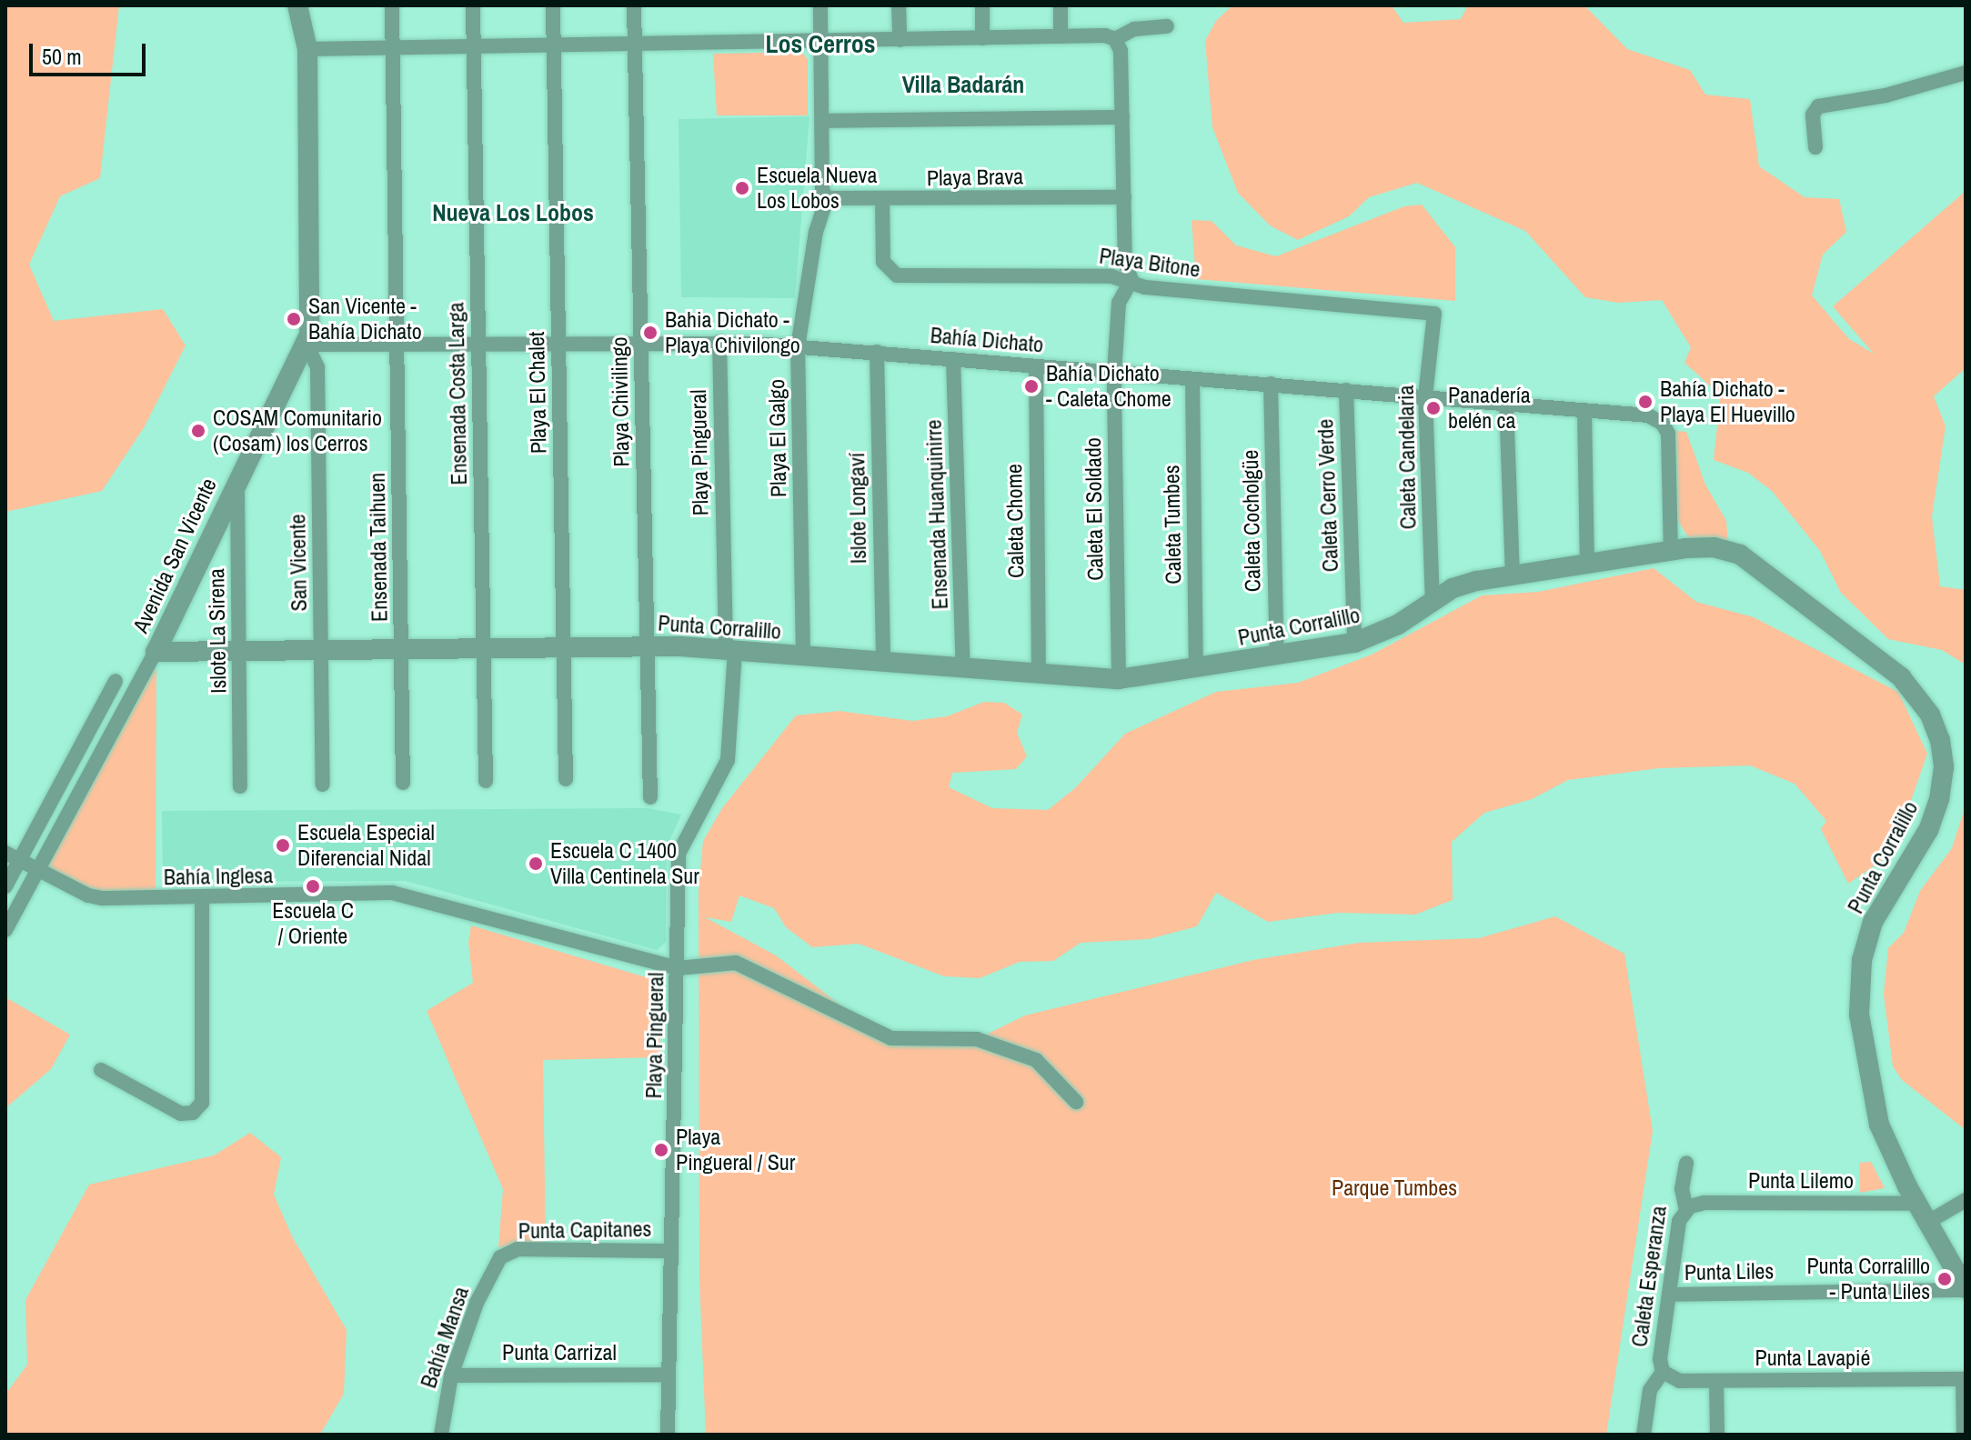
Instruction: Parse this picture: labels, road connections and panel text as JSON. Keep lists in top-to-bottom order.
{
  "streets": {
    "street": [
      "Playa Brava",
      "Playa Bitone",
      "Bahía Dichato",
      "Playa El Chalet",
      "Ensenada Costa Larga",
      "Playa Chivilingo",
      "Playa El Galgo",
      "Playa Pingueral",
      "Caleta Candelaria",
      "Caleta Cerro Verde",
      "Islote Longaví",
      "Caleta El Soldado",
      "Ensenada Huanquinirre",
      "Caleta Chome",
      "Caleta Cocholgüe",
      "Caleta Tumbes",
      "Ensenada Taihuen",
      "Avenida San Vicente",
      "San Vicente",
      "Punta Corralillo",
      "Islote La Sirena",
      "Bahía Inglesa",
      "Punta Lilemo",
      "Punta Capitanes",
      "Punta Liles",
      "Caleta Esperanza",
      "Bahía Mansa",
      "Punta Carrizal",
      "Punta Lavapié"
    ]
  },
  "crossings": [
    ["Playa Brava", "Playa Bitone"],
    ["Playa Brava", "Playa El Galgo"],
    ["Playa Bitone", "Caleta Candelaria"],
    ["Playa Bitone", "Caleta El Soldado"],
    ["Bahía Dichato", "Playa El Chalet"],
    ["Bahía Dichato", "Ensenada Costa Larga"],
    ["Bahía Dichato", "Playa Chivilingo"],
    ["Bahía Dichato", "Playa El Galgo"],
    ["Bahía Dichato", "Playa Pingueral"],
    ["Bahía Dichato", "Caleta Candelaria"],
    ["Bahía Dichato", "Caleta Cerro Verde"],
    ["Bahía Dichato", "Islote Longaví"],
    ["Bahía Dichato", "Caleta El Soldado"],
    ["Bahía Dichato", "Ensenada Huanquinirre"],
    ["Bahía Dichato", "Caleta Chome"],
    ["Bahía Dichato", "Caleta Cocholgüe"],
    ["Bahía Dichato", "Caleta Tumbes"],
    ["Bahía Dichato", "Ensenada Taihuen"],
    ["Bahía Dichato", "Avenida San Vicente"],
    ["Bahía Dichato", "San Vicente"],
    ["Bahía Dichato", "Punta Corralillo"],
    ["Playa El Chalet", "Punta Corralillo"],
    ["Ensenada Costa Larga", "Punta Corralillo"],
    ["Playa Chivilingo", "Punta Corralillo"],
    ["Playa El Galgo", "Punta Corralillo"],
    ["Playa Pingueral", "Punta Corralillo"],
    ["Playa Pingueral", "Bahía Inglesa"],
    ["Playa Pingueral", "Punta Capitanes"],
    ["Playa Pingueral", "Punta Carrizal"],
    ["Caleta Candelaria", "Punta Corralillo"],
    ["Caleta Cerro Verde", "Punta Corralillo"],
    ["Islote Longaví", "Punta Corralillo"],
    ["Caleta El Soldado", "Punta Corralillo"],
    ["Ensenada Huanquinirre", "Punta Corralillo"],
    ["Caleta Chome", "Punta Corralillo"],
    ["Caleta Cocholgüe", "Punta Corralillo"],
    ["Caleta Tumbes", "Punta Corralillo"],
    ["Ensenada Taihuen", "Punta Corralillo"],
    ["Avenida San Vicente", "San Vicente"],
    ["Avenida San Vicente", "Punta Corralillo"],
    ["Avenida San Vicente", "Islote La Sirena"],
    ["Avenida San Vicente", "Bahía Inglesa"],
    ["San Vicente", "Punta Corralillo"],
    ["Punta Corralillo", "Islote La Sirena"],
    ["Punta Corralillo", "Punta Lilemo"],
    ["Punta Corralillo", "Punta Liles"],
    ["Punta Lilemo", "Caleta Esperanza"],
    ["Punta Capitanes", "Bahía Mansa"],
    ["Punta Liles", "Caleta Esperanza"],
    ["Caleta Esperanza", "Punta Lavapié"],
    ["Bahía Mansa", "Punta Carrizal"]
  ],
  "districts": ["Los Cerros", "Villa Badarán", "Nueva Los Lobos"],
  "parks": ["Parque Tumbes"],
  "places": [
    "Escuela Nueva Los Lobos",
    "San Vicente - Bahía Dichato",
    "Bahia Dichato - Playa Chivilongo",
    "Bahía Dichato - Caleta Chome",
    "Bahía Dichato - Playa El Huevillo",
    "Panadería belén ca",
    "COSAM Comunitario (Cosam) los Cerros",
    "Escuela Especial Diferencial Nidal",
    "Escuela C 1400 Villa Centinela Sur",
    "Escuela C / Oriente",
    "Playa Pingueral / Sur",
    "Punta Corralillo - Punta Liles"
  ],
  "scale_bar": "50 m"
}
